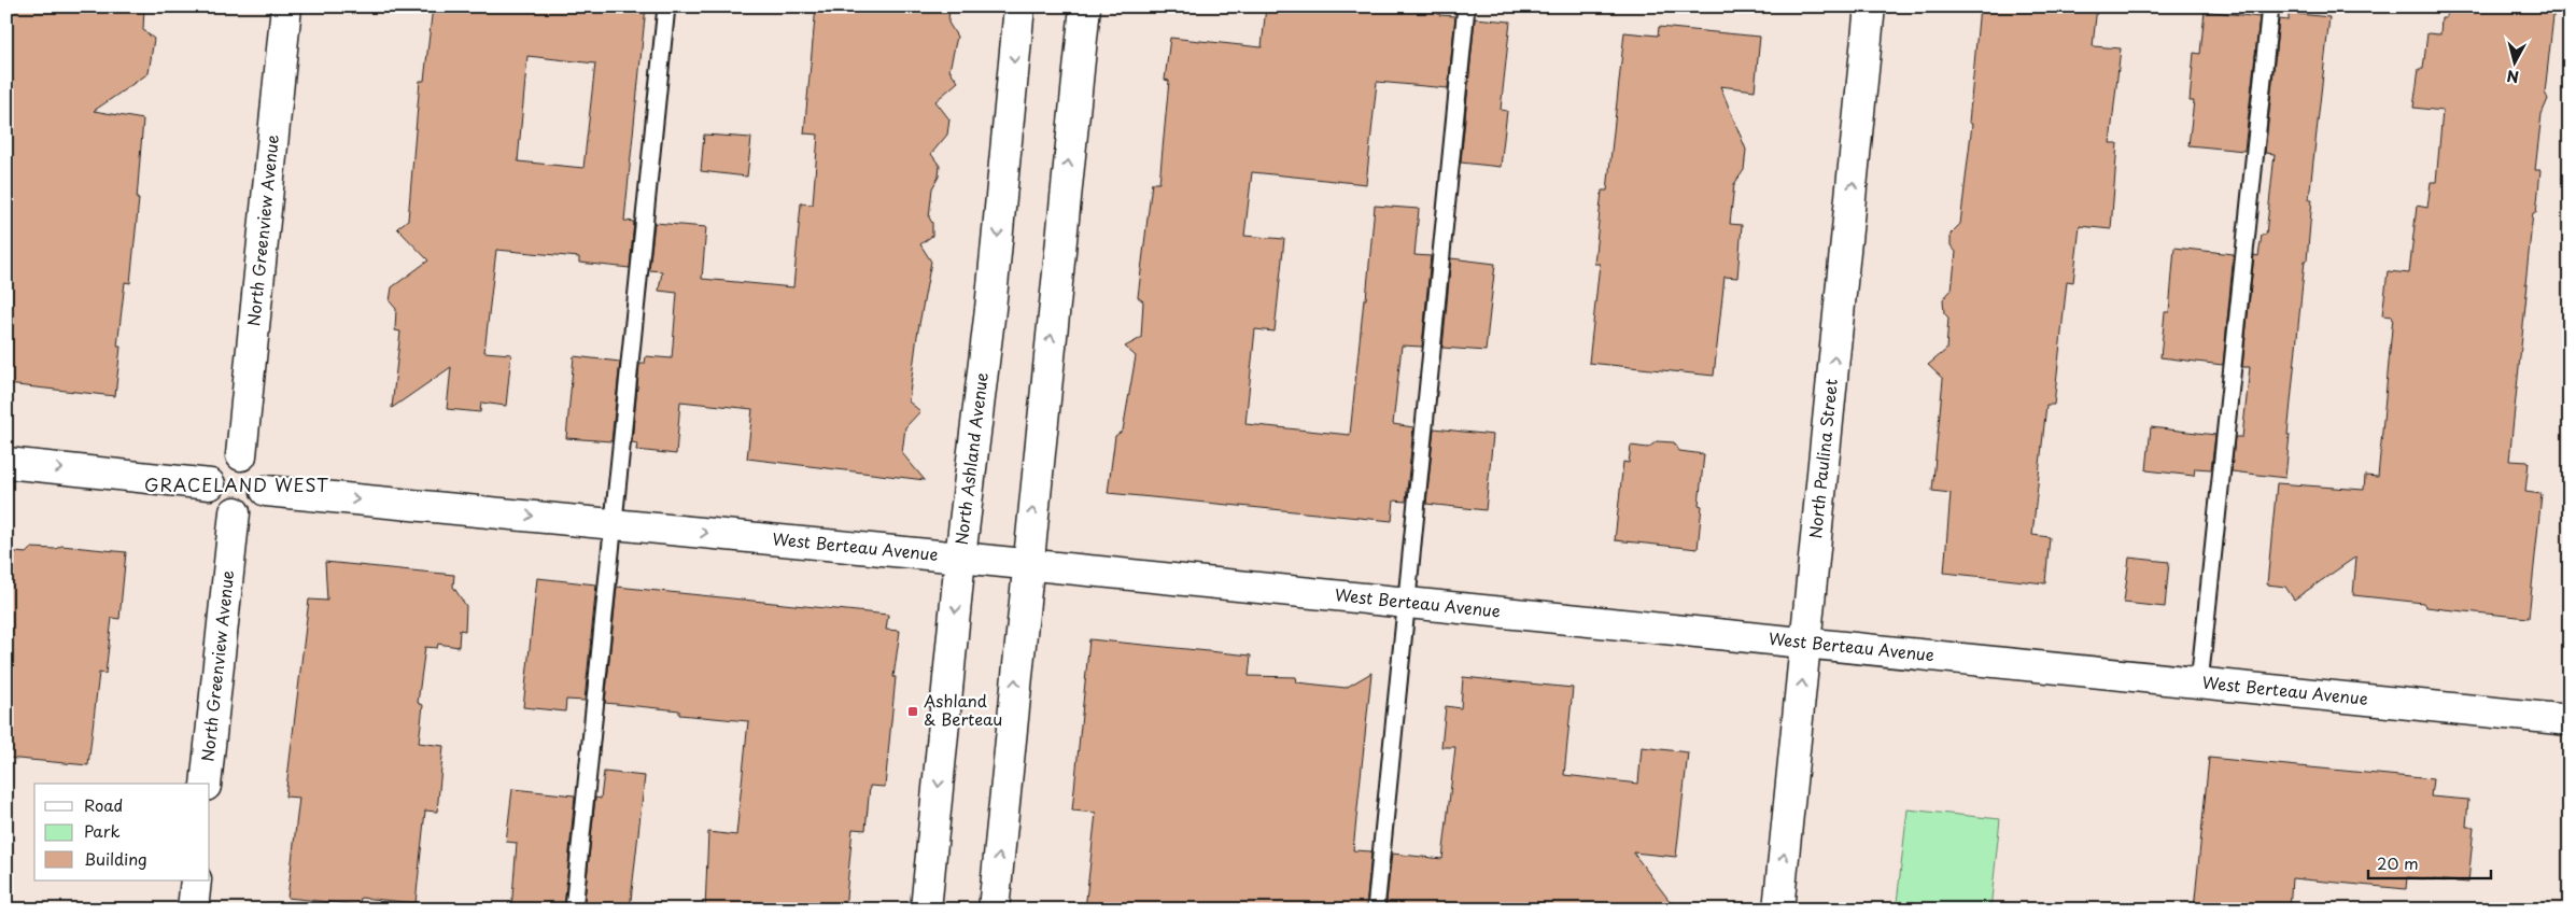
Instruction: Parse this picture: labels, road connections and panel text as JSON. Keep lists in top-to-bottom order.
{
  "streets": {
    "street": [
      "North Greenview Avenue",
      "North Ashland Avenue",
      "North Paulina Street",
      "West Berteau Avenue"
    ]
  },
  "crossings": [
    ["North Greenview Avenue", "West Berteau Avenue"],
    ["North Ashland Avenue", "West Berteau Avenue"],
    ["North Paulina Street", "West Berteau Avenue"]
  ],
  "one_way": ["North Paulina Street"],
  "districts": ["GRACELAND WEST"],
  "places": {
    "transit": ["Ashland & Berteau"]
  },
  "legend": ["Road", "Park", "Building"],
  "scale_bar": "20 m",
  "north": "bottom"
}
